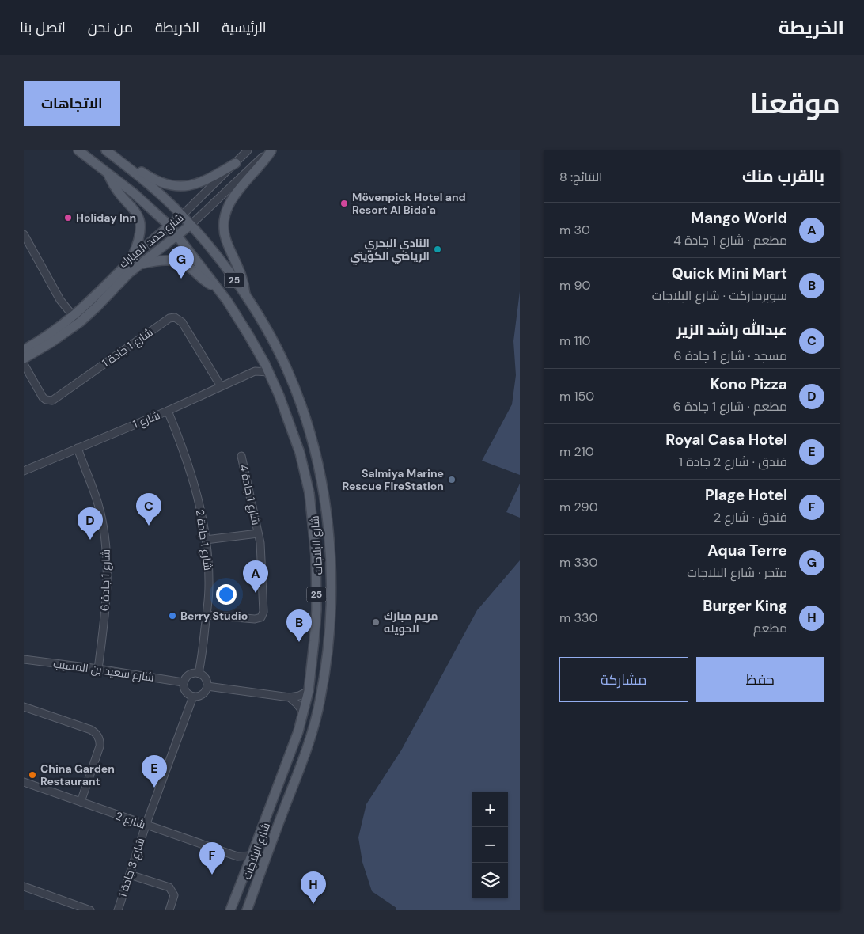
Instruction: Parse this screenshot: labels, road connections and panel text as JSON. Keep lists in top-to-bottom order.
{
  "streets": {
    "main road": ["شارع حمد المبارك", "25", "شارع البلاجات"],
    "street": [
      "شارع 1 جادة 1",
      "شارع 1",
      "شارع 1 جادة 4",
      "شارع 1 جادة 2",
      "شارع 1 جادة 6",
      "شارع سعيد بن المسيب",
      "شارع 2",
      "شارع 3 جادة 1"
    ]
  },
  "crossings": [
    ["شارع حمد المبارك", "25"],
    ["شارع حمد المبارك", "شارع البلاجات"],
    ["25", "شارع البلاجات"],
    ["شارع 1 جادة 1", "شارع 1"],
    ["شارع 1", "شارع 1 جادة 2"],
    ["شارع 1", "شارع البلاجات"],
    ["شارع 1", "شارع 1 جادة 6"],
    ["شارع 1 جادة 4", "شارع 1 جادة 2"],
    ["شارع 1 جادة 2", "شارع سعيد بن المسيب"],
    ["شارع 1 جادة 2", "شارع 3 جادة 1"],
    ["شارع البلاجات", "شارع 2"],
    ["شارع 1 جادة 6", "شارع سعيد بن المسيب"],
    ["شارع سعيد بن المسيب", "شارع 3 جادة 1"],
    ["شارع 2", "شارع 3 جادة 1"]
  ],
  "places": [
    "Mövenpick Hotel and Resort Al Bida'a",
    "Holiday Inn",
    "النادي البحري الرياضي الكويتي",
    "Salmiya Marine Rescue FireStation",
    "Berry Studio",
    "مريم مبارك الحويله",
    "China Garden Restaurant"
  ],
  "page": {
    "header": "الخريطة",
    "nav": [
      "الرئيسية",
      "الخريطة",
      "من نحن",
      "اتصل بنا"
    ],
    "title": "موقعنا",
    "buttons": [
      "الاتجاهات",
      ["حفظ", "مشاركة"]
    ],
    "heading": ["بالقرب منك", "النتائج: 8"],
    "list": [
      {
        "mark": "A",
        "name": "Mango World",
        "note": "مطعم · شارع 1 جادة 4",
        "value": "30 m"
      },
      {
        "mark": "B",
        "name": "Quick Mini Mart",
        "note": "سوبرماركت · شارع البلاجات",
        "value": "90 m"
      },
      {
        "mark": "C",
        "name": "عبدالله راشد الزير",
        "note": "مسجد · شارع 1 جادة 6",
        "value": "110 m"
      },
      {
        "mark": "D",
        "name": "Kono Pizza",
        "note": "مطعم · شارع 1 جادة 6",
        "value": "150 m"
      },
      {
        "mark": "E",
        "name": "Royal Casa Hotel",
        "note": "فندق · شارع 2 جادة 1",
        "value": "210 m"
      },
      {
        "mark": "F",
        "name": "Plage Hotel",
        "note": "فندق · شارع 2",
        "value": "290 m"
      },
      {
        "mark": "G",
        "name": "Aqua Terre",
        "note": "متجر · شارع البلاجات",
        "value": "330 m"
      },
      {
        "mark": "H",
        "name": "Burger King",
        "note": "مطعم",
        "value": "330 m"
      }
    ],
    "pins": [
      "G",
      "C",
      "D",
      "A",
      "B",
      "E",
      "F",
      "H"
    ],
    "map_buttons": ["+", "−"]
  }
}
